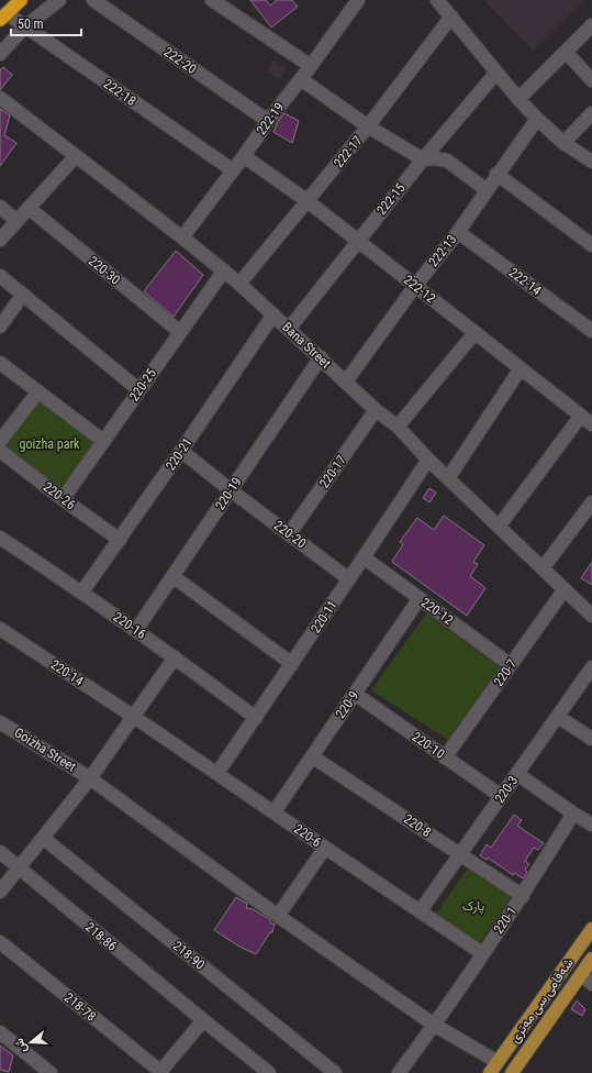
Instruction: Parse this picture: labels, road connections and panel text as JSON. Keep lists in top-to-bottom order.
{
  "streets": {
    "main road": ["شەقامی سی مەتری"],
    "street": [
      "222-20",
      "222-18",
      "222-19",
      "222-17",
      "222-15",
      "222-13",
      "220-30",
      "222-14",
      "222-12",
      "Bana Street",
      "220-25",
      "220-21",
      "220-17",
      "220-19",
      "220-26",
      "220-20",
      "220-12",
      "220-11",
      "220-16",
      "220-14",
      "220-7",
      "220-9",
      "220-10",
      "Goizha Street",
      "220-3",
      "220-8",
      "220-6",
      "220-1",
      "218-86",
      "218-90",
      "218-78"
    ]
  },
  "crossings": [
    ["222-20", "222-19"],
    ["222-18", "222-19"],
    ["222-19", "222-12"],
    ["222-19", "Bana Street"],
    ["222-17", "222-12"],
    ["222-17", "Bana Street"],
    ["222-15", "222-12"],
    ["222-15", "Bana Street"],
    ["222-13", "222-14"],
    ["222-13", "222-12"],
    ["222-13", "Bana Street"],
    ["220-30", "220-25"],
    ["Bana Street", "220-25"],
    ["Bana Street", "220-21"],
    ["Bana Street", "220-17"],
    ["Bana Street", "220-19"],
    ["Bana Street", "220-11"],
    ["Bana Street", "220-7"],
    ["220-25", "220-26"],
    ["220-21", "220-26"],
    ["220-21", "220-20"],
    ["220-21", "220-16"],
    ["220-17", "220-20"],
    ["220-19", "220-20"],
    ["220-19", "220-16"],
    ["220-20", "220-11"],
    ["220-12", "220-11"],
    ["220-12", "220-7"],
    ["220-12", "220-9"],
    ["220-11", "220-16"],
    ["220-11", "220-6"],
    ["220-14", "220-6"],
    ["220-7", "220-10"],
    ["220-9", "220-10"],
    ["220-9", "220-8"],
    ["220-9", "220-6"],
    ["220-10", "220-3"],
    ["Goizha Street", "220-1"],
    ["Goizha Street", "شەقامی سی مەتری"],
    ["220-3", "220-8"],
    ["220-3", "220-6"],
    ["220-8", "220-1"],
    ["220-6", "220-1"]
  ],
  "parks": ["goizha park", "پارک"],
  "scale_bar": "50 m",
  "north": "left"
}
